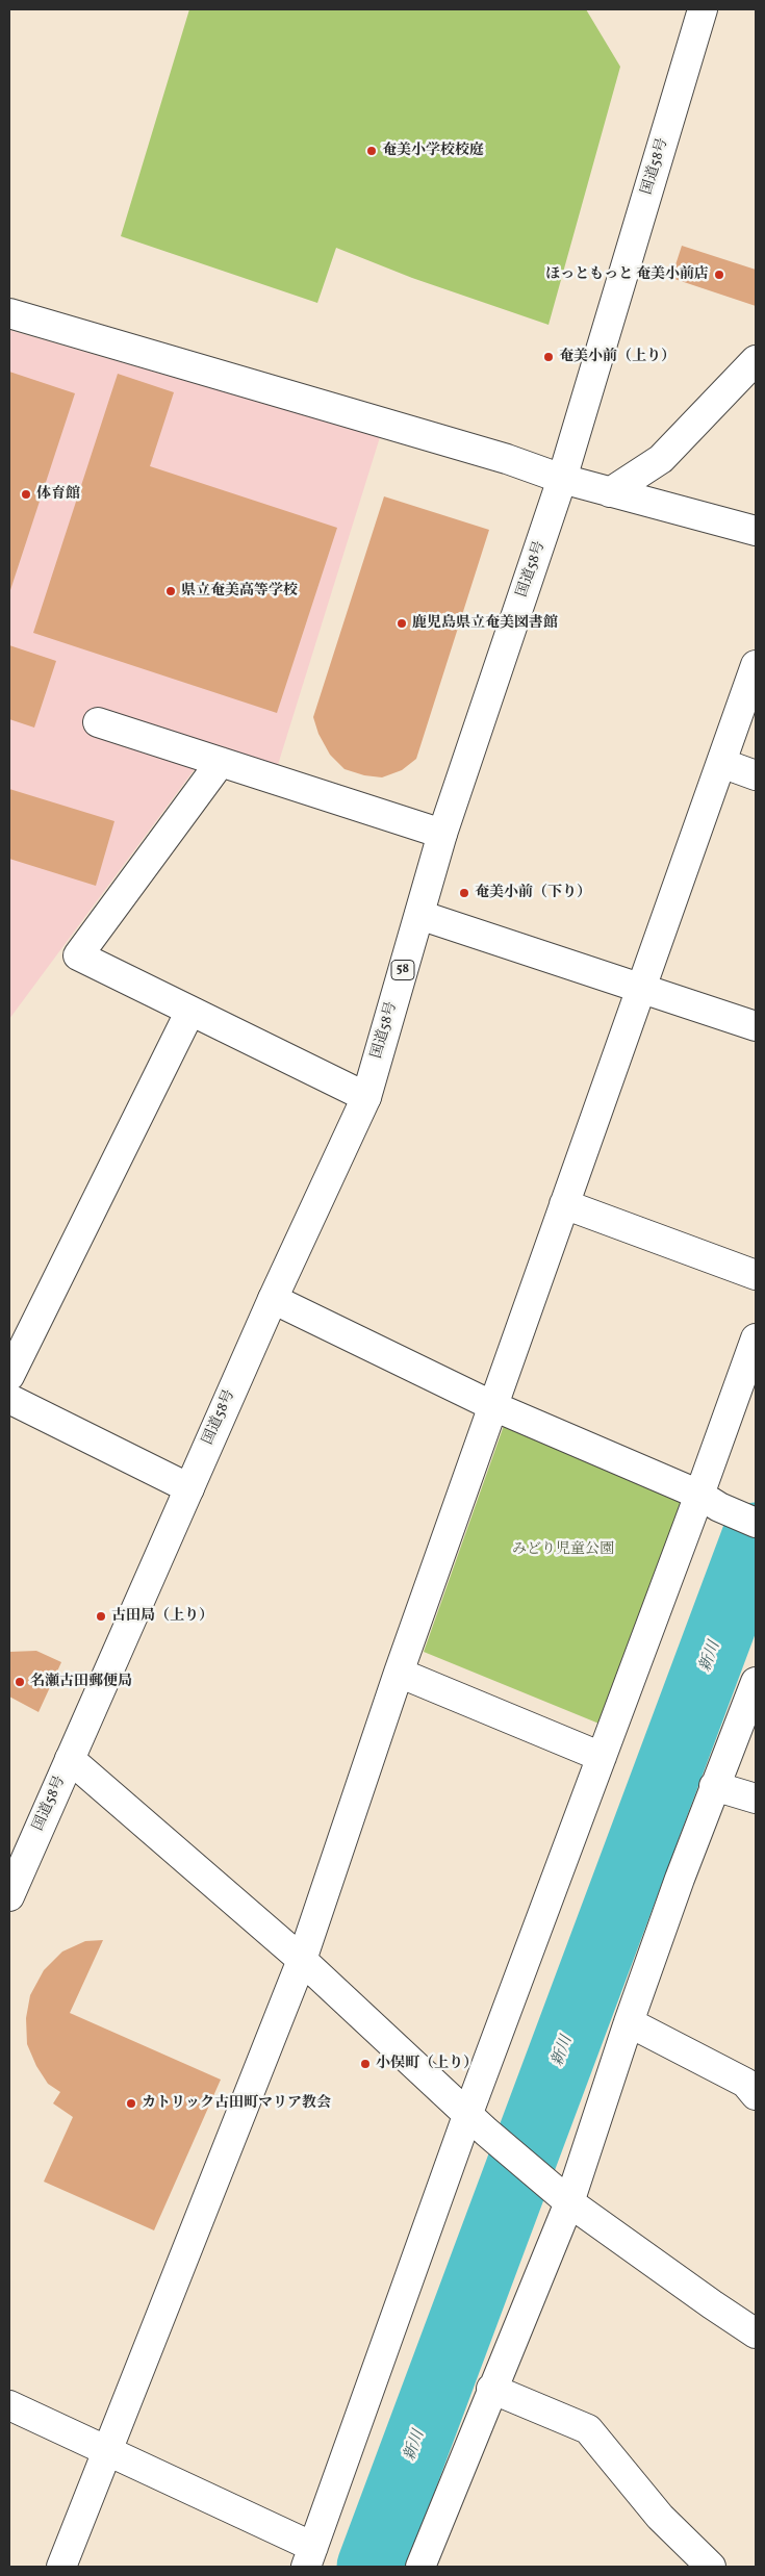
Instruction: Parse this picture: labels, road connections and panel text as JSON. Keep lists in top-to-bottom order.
{
  "streets": {
    "main road": ["国道58号", "58"]
  },
  "water": ["新川"],
  "parks": ["みどり児童公園"],
  "places": [
    "奄美小学校校庭",
    "ほっともっと 奄美小前店",
    "奄美小前（上り）",
    "体育館",
    "県立奄美高等学校",
    "鹿児島県立奄美図書館",
    "奄美小前（下り）",
    "古田局（上り）",
    "名瀬古田郵便局",
    "小俣町（上り）",
    "カトリック古田町マリア教会"
  ]
}
